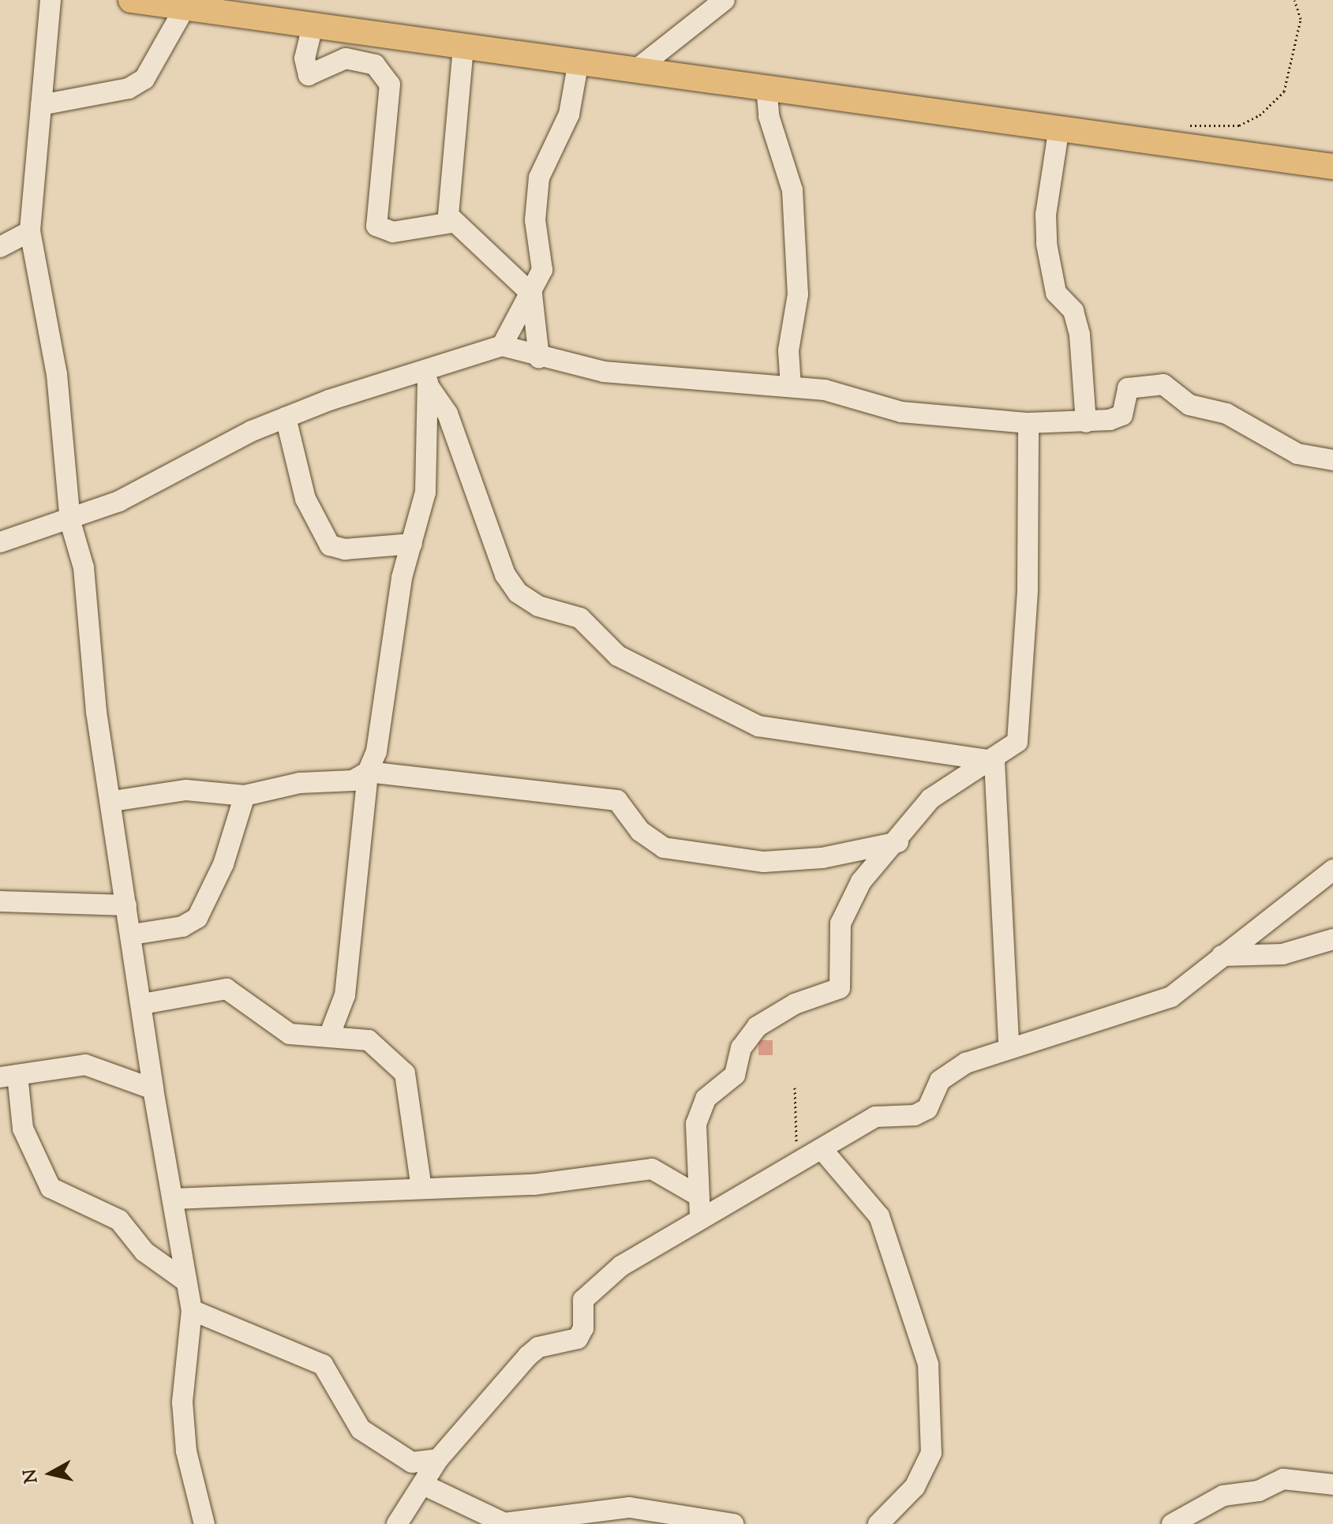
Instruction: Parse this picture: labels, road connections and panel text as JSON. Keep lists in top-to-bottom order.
{
  "north": "left"
}
